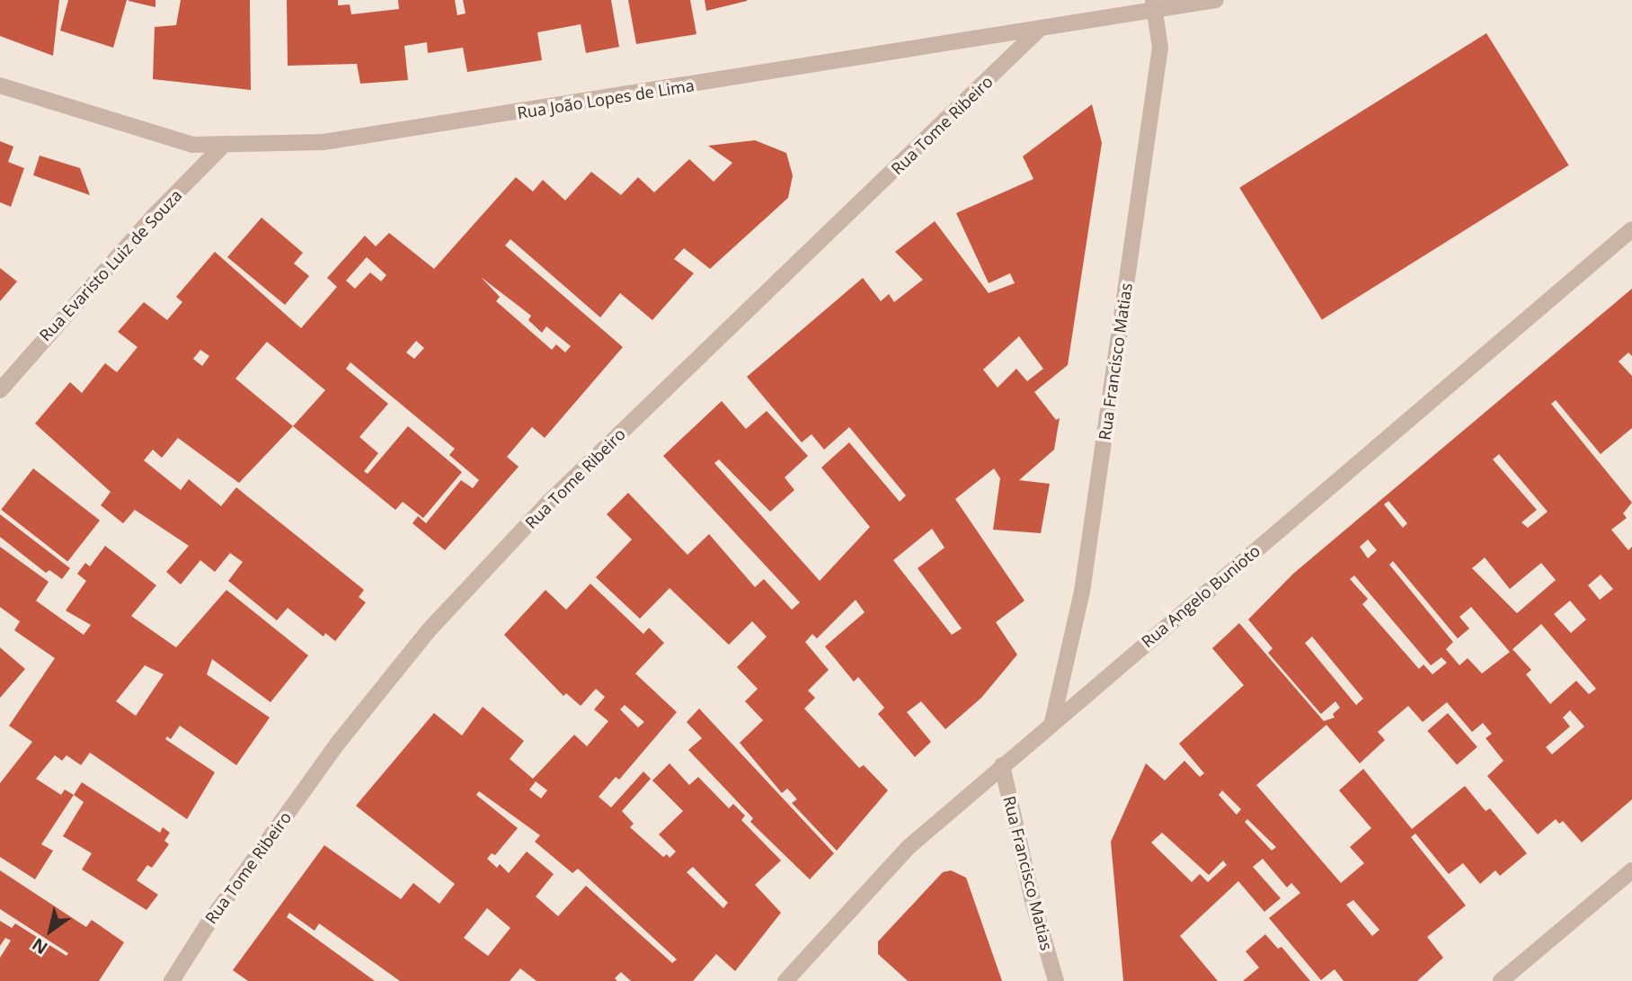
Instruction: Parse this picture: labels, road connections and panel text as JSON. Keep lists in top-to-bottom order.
{
  "streets": {
    "street": [
      "Rua João Lopes de Lima",
      "Rua Tome Ribeiro",
      "Rua Evaristo Luiz de Souza",
      "Rua Francisco Matias",
      "Rua Angelo Bunioto"
    ]
  },
  "crossings": [
    ["Rua João Lopes de Lima", "Rua Tome Ribeiro"],
    ["Rua João Lopes de Lima", "Rua Evaristo Luiz de Souza"],
    ["Rua João Lopes de Lima", "Rua Francisco Matias"],
    ["Rua Francisco Matias", "Rua Angelo Bunioto"]
  ],
  "north": "bottom left"
}
